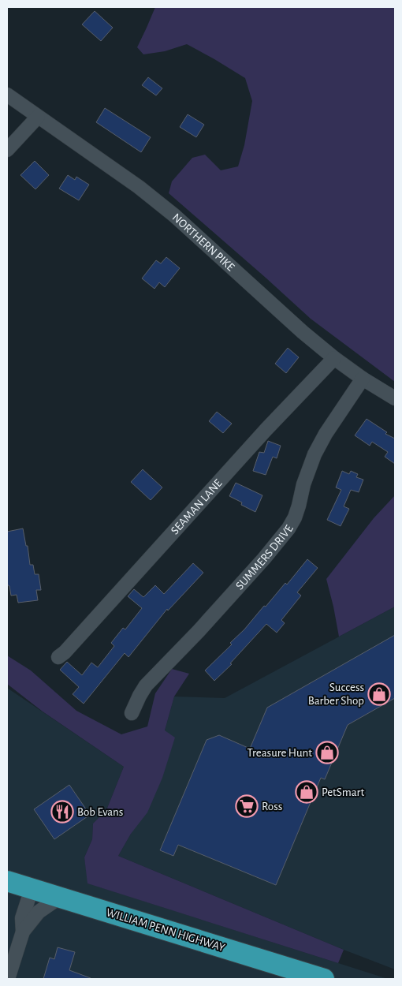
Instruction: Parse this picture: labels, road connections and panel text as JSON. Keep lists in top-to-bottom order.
{
  "streets": {
    "highway": ["WILLIAM PENN HIGHWAY"],
    "street": ["NORTHERN PIKE", "SEAMAN LANE", "SUMMERS DRIVE"]
  },
  "crossings": [
    ["NORTHERN PIKE", "SEAMAN LANE"],
    ["NORTHERN PIKE", "SUMMERS DRIVE"]
  ],
  "places": {
    "shop": ["Success Barber Shop", "Treasure Hunt", "PetSmart"],
    "supermarket": ["Ross"],
    "restaurant": ["Bob Evans"]
  }
}
